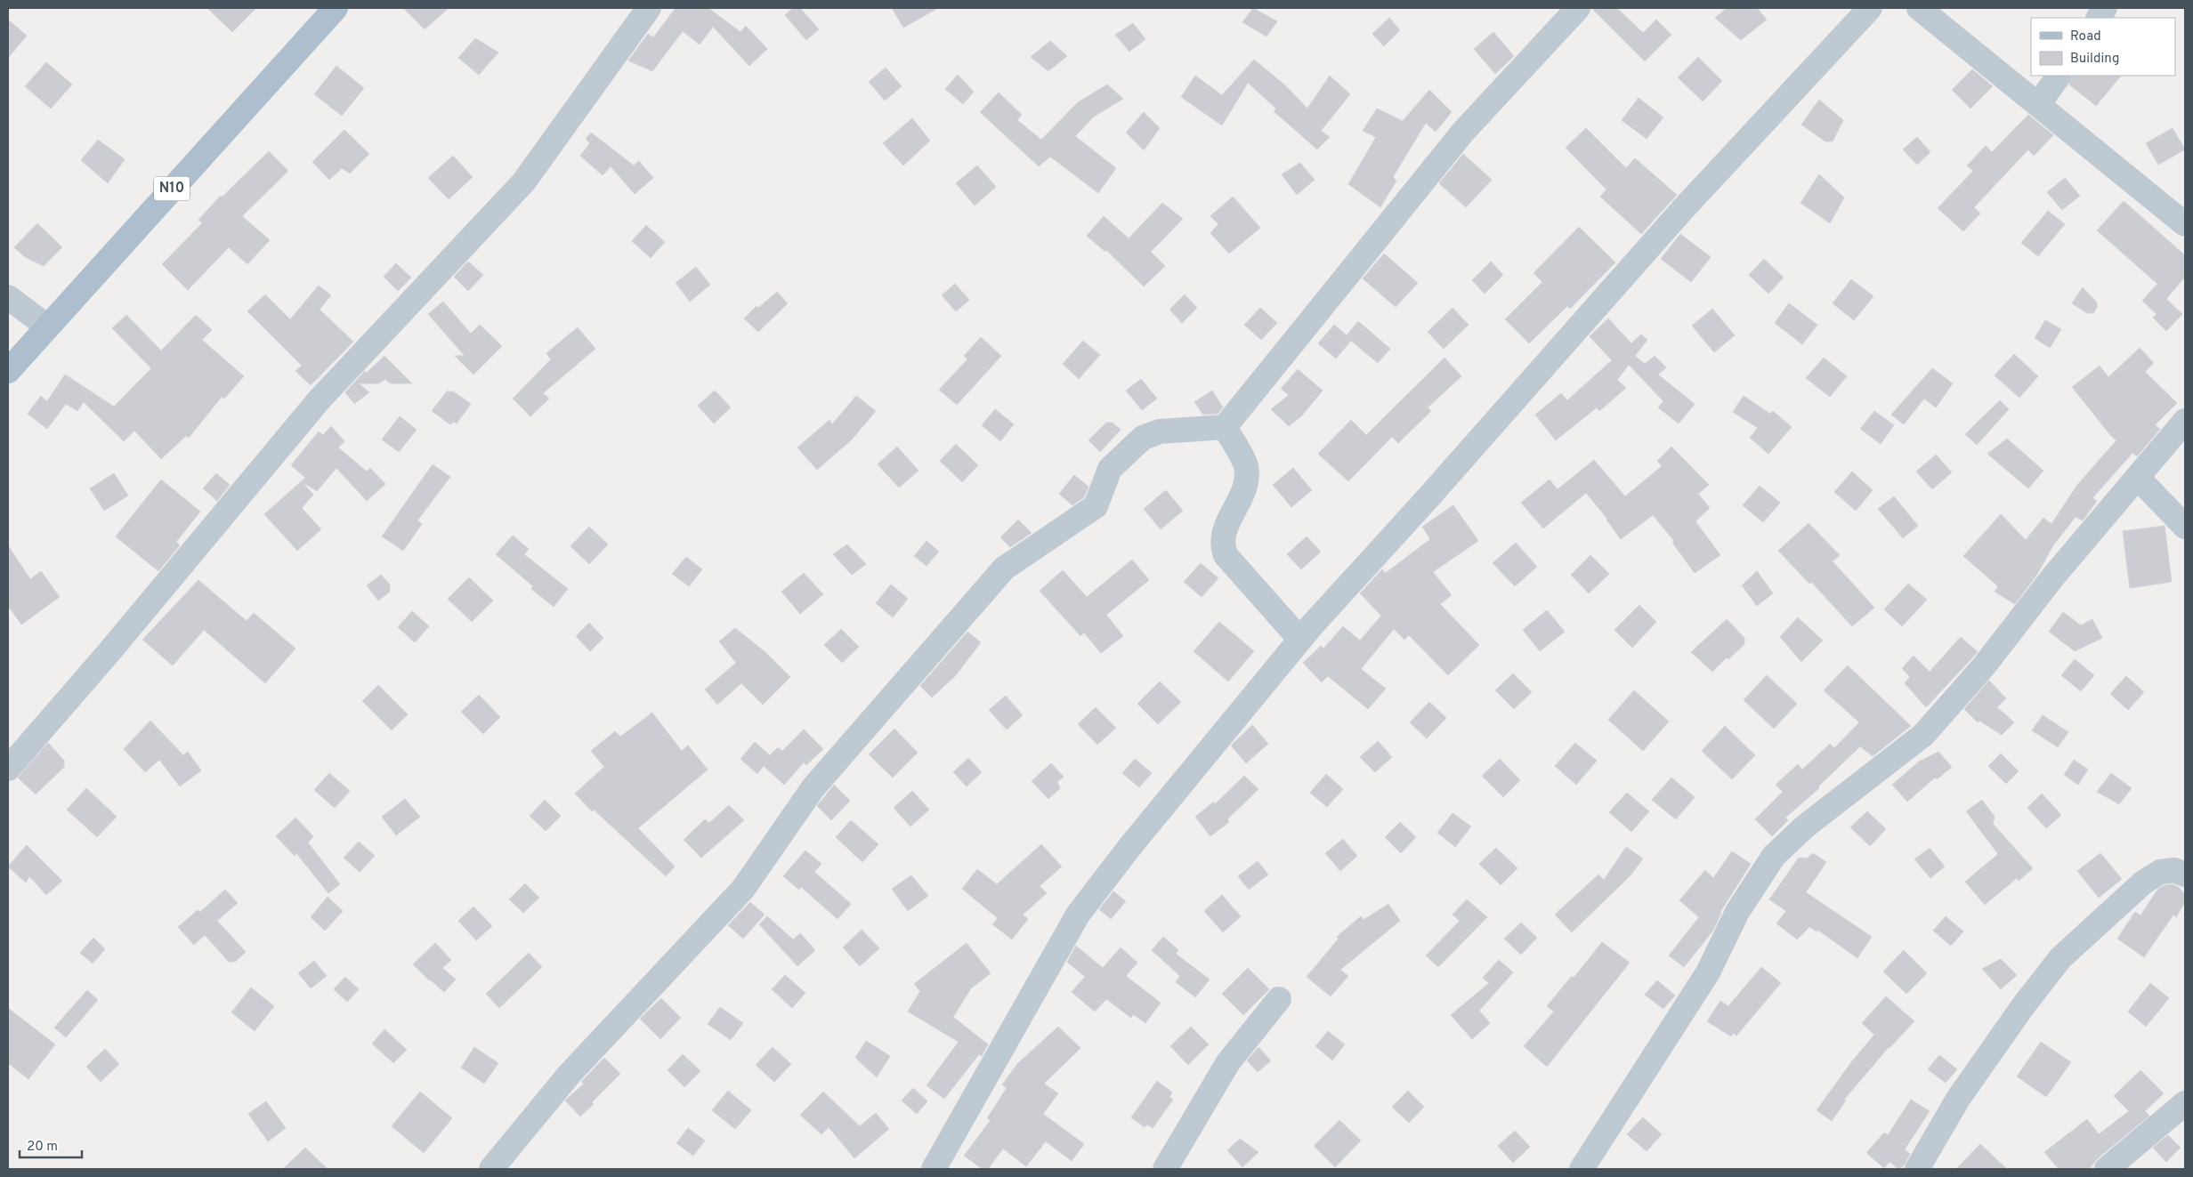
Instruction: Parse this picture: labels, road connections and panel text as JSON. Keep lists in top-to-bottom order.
{
  "streets": {
    "main road": ["N10"]
  },
  "legend": ["Road", "Building"],
  "scale_bar": "20 m"
}
